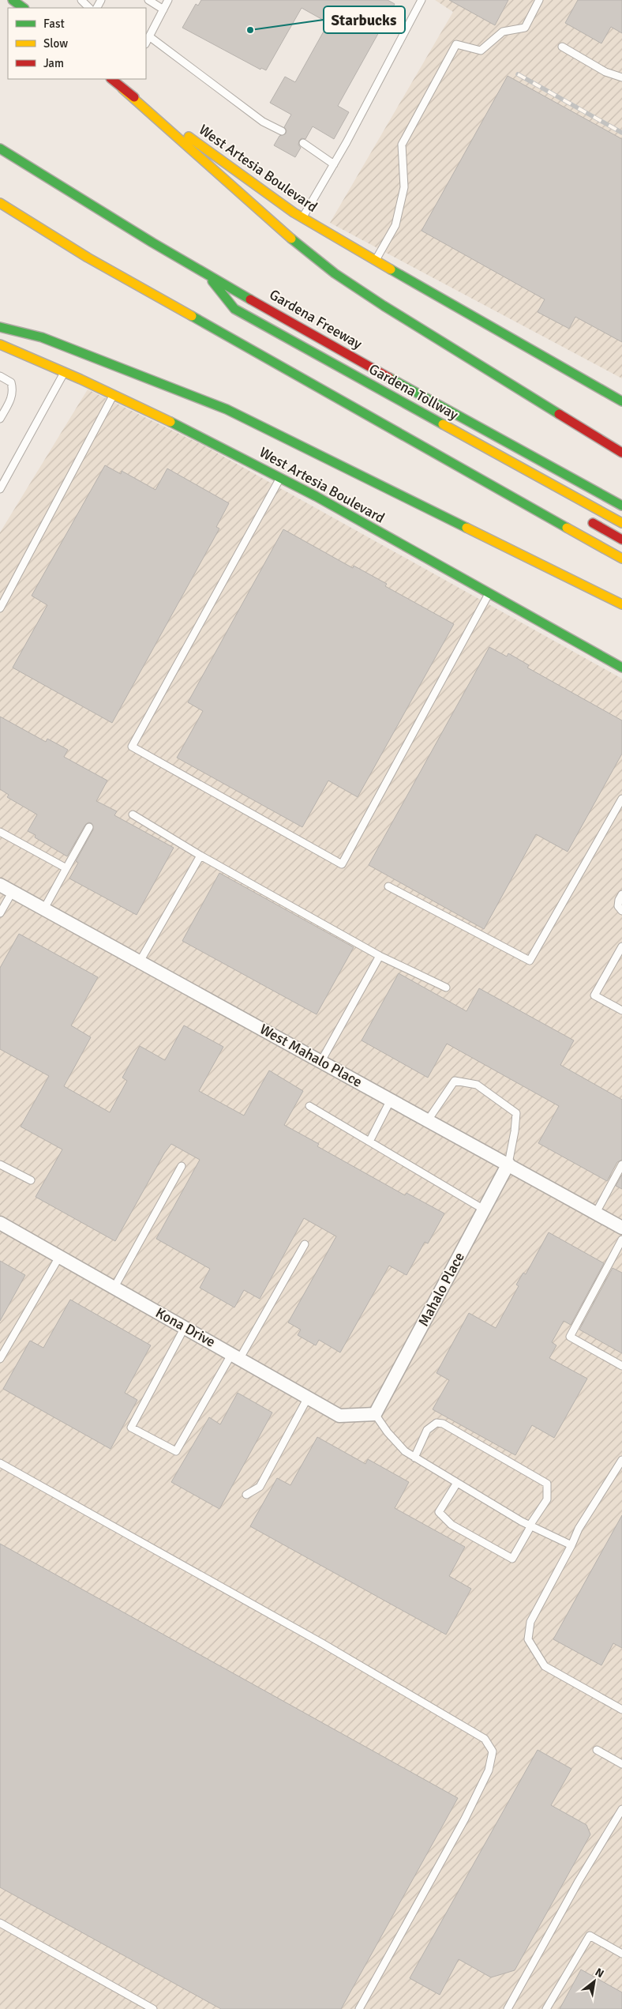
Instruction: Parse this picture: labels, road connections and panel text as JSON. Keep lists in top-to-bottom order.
{
  "streets": {
    "main road": ["West Artesia Boulevard", "Gardena Freeway", "Gardena Tollway"],
    "street": ["West Mahalo Place", "Mahalo Place", "Kona Drive"]
  },
  "crossings": [
    ["Gardena Freeway", "Gardena Tollway"],
    ["West Mahalo Place", "Mahalo Place"],
    ["Mahalo Place", "Kona Drive"]
  ],
  "places": ["Starbucks"],
  "legend": ["Fast", "Slow", "Jam"],
  "north": "top right"
}
